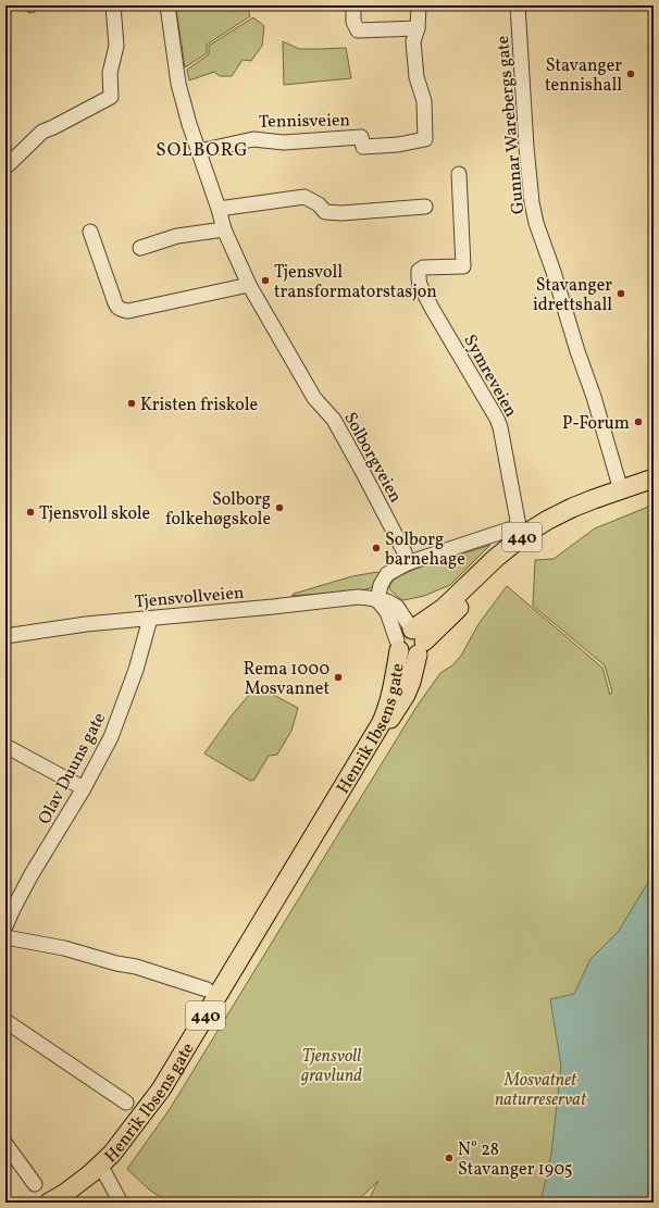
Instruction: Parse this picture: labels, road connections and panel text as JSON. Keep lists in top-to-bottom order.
{
  "streets": {
    "main road": ["440", "Henrik Ibsens gate"],
    "street": [
      "Tennisveien",
      "Gunnar Warebergs gate",
      "Symreveien",
      "Solborgveien",
      "Tjensvollveien",
      "Olav Duuns gate"
    ]
  },
  "crossings": [
    ["Tennisveien", "Solborgveien"],
    ["Gunnar Warebergs gate", "440"],
    ["Symreveien", "Solborgveien"],
    ["440", "Tjensvollveien"],
    ["440", "Henrik Ibsens gate"],
    ["Tjensvollveien", "Henrik Ibsens gate"],
    ["Tjensvollveien", "Olav Duuns gate"]
  ],
  "districts": ["SOLBORG"],
  "parks": ["Tjensvoll gravlund", "Mosvatnet naturreservat"],
  "places": [
    "Stavanger tennishall",
    "Tjensvoll transformatorstasjon",
    "Stavanger idrettshall",
    "Kristen friskole",
    "P-Forum",
    "Solborg folkehøgskole",
    "Tjensvoll skole",
    "Solborg barnehage",
    "Rema 1000 Mosvannet",
    "N° 28 Stavanger 1905"
  ]
}
